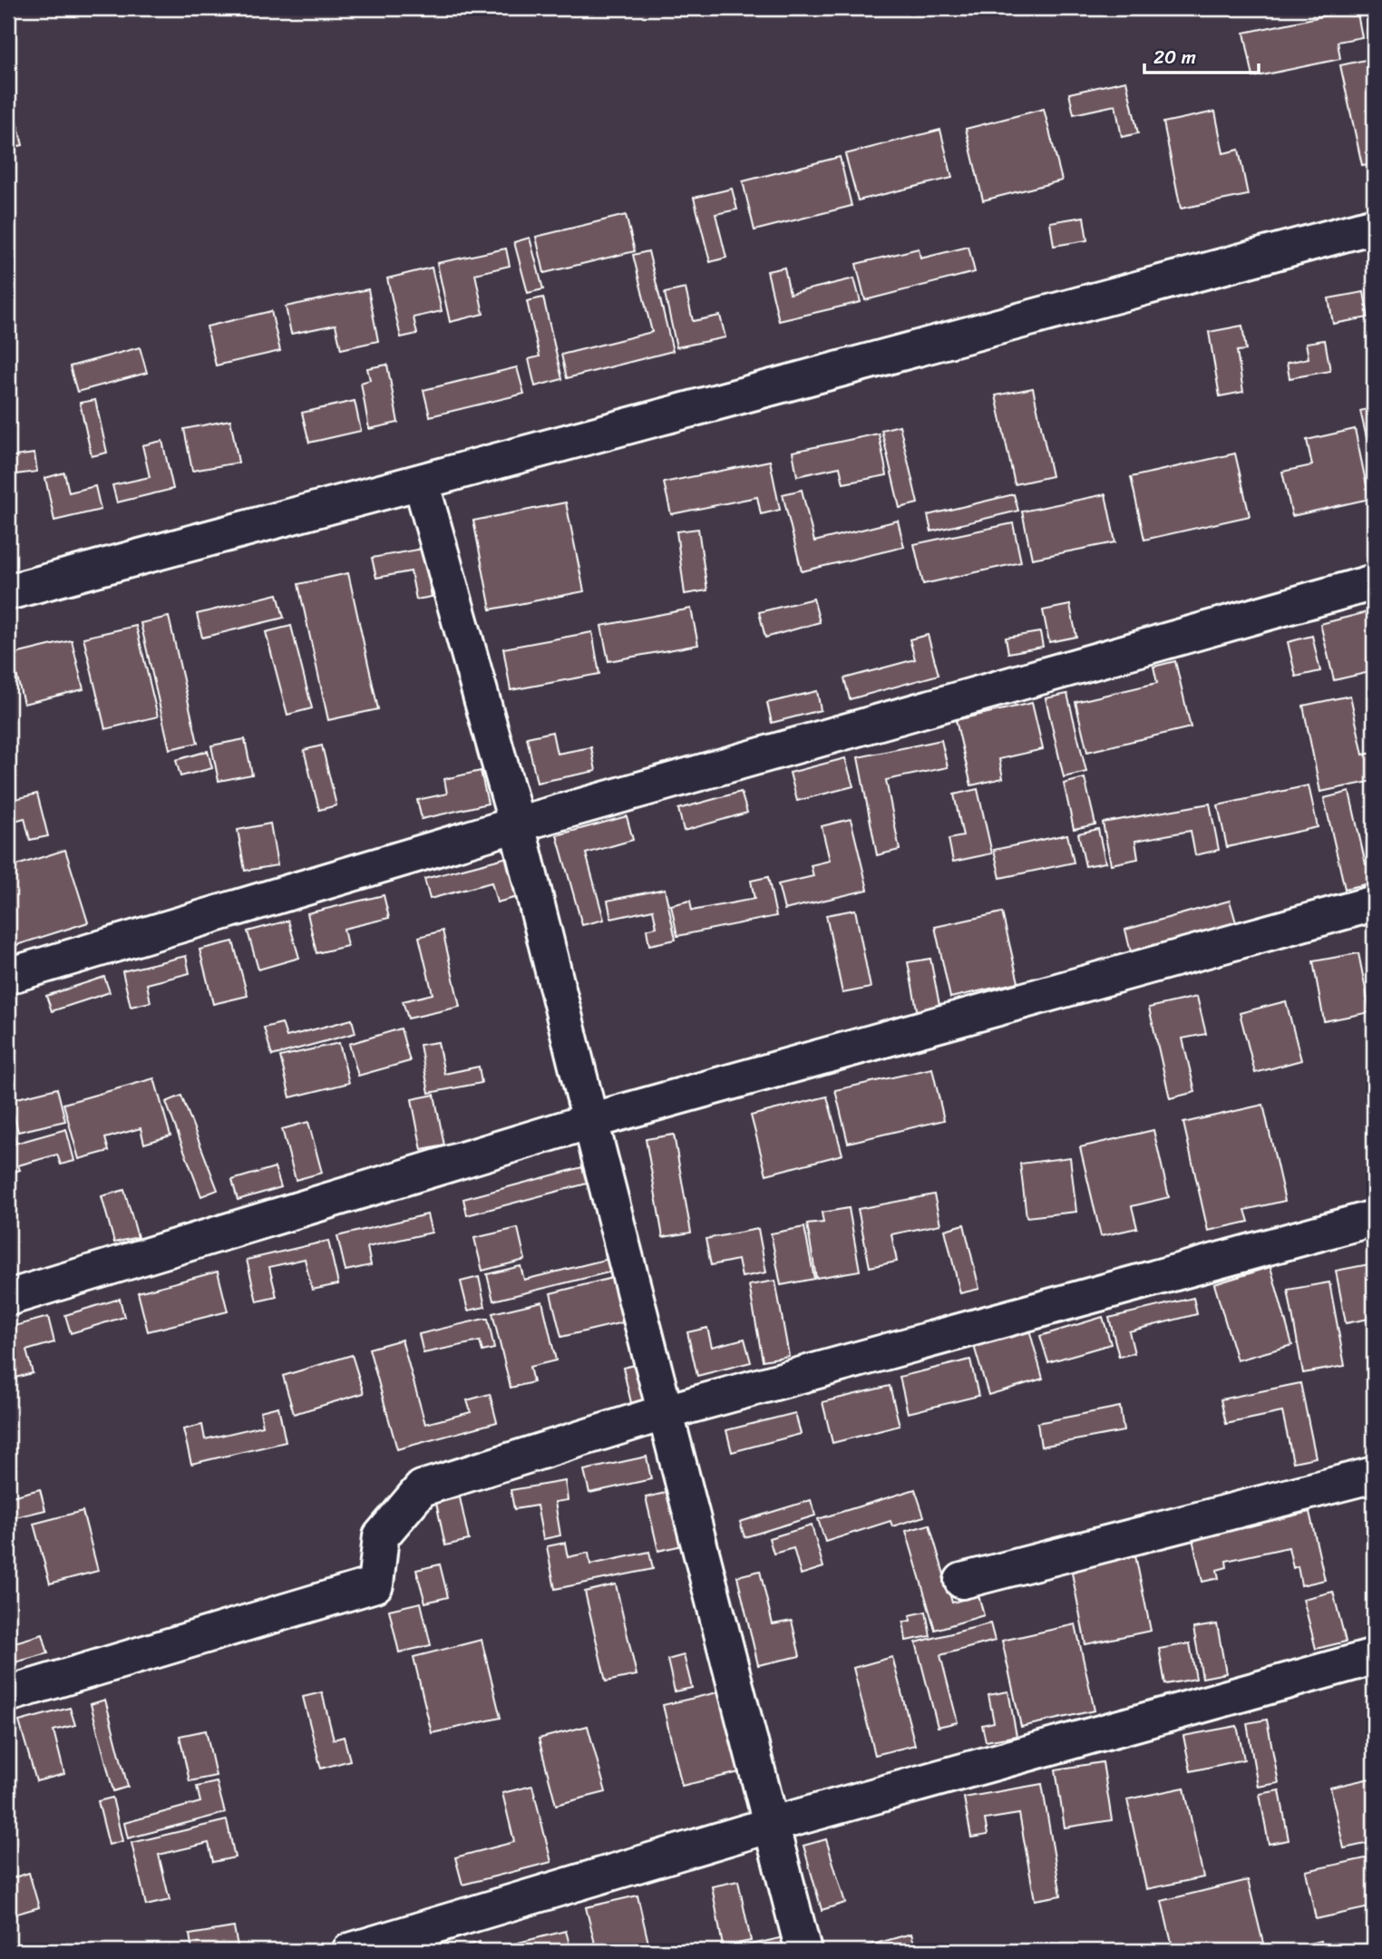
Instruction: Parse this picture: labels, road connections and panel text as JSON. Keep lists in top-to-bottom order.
{
  "scale_bar": "20 m"
}
